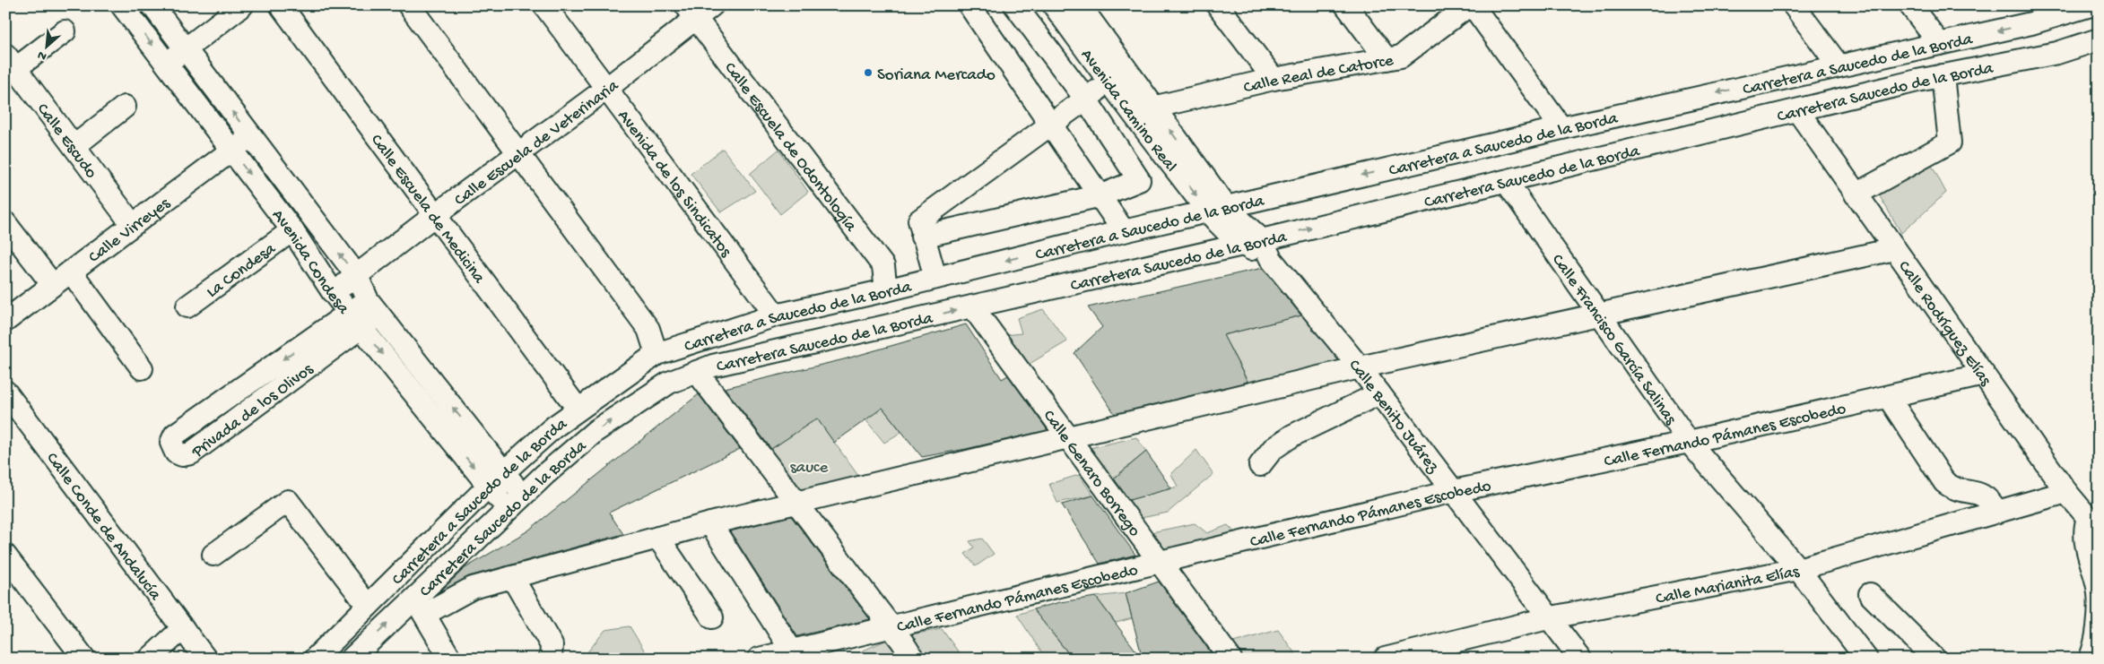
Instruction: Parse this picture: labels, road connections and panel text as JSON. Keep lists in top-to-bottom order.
{
  "streets": {
    "street": [
      "Carretera a Saucedo de la Borda",
      "Calle Real de Catorce",
      "Carretera Saucedo de la Borda",
      "Avenida Camino Real",
      "Calle Escudo",
      "Calle Escuela de Veterinaria",
      "Calle Escuela de Odontología",
      "Avenida de los Sindicatos",
      "Calle Escuela de Medicina",
      "Calle Virreyes",
      "Avenida Condesa",
      "La Condesa",
      "Calle Rodríguez Elías",
      "Calle Francisco García Salinas",
      "Privada de los Olivos",
      "Calle Benito Juárez",
      "Calle Fernando Pámanes Escobedo",
      "Calle Genaro Borrego",
      "Calle Conde de Andalucía",
      "Calle Marianita Elías"
    ]
  },
  "crossings": [
    ["Carretera a Saucedo de la Borda", "Avenida Camino Real"],
    ["Carretera a Saucedo de la Borda", "Calle Escuela de Odontología"],
    ["Carretera a Saucedo de la Borda", "Avenida de los Sindicatos"],
    ["Carretera a Saucedo de la Borda", "Calle Escuela de Medicina"],
    ["Carretera a Saucedo de la Borda", "Avenida Condesa"],
    ["Carretera a Saucedo de la Borda", "Calle Benito Juárez"],
    ["Calle Real de Catorce", "Avenida Camino Real"],
    ["Carretera Saucedo de la Borda", "Avenida Condesa"],
    ["Carretera Saucedo de la Borda", "Calle Rodríguez Elías"],
    ["Carretera Saucedo de la Borda", "Calle Francisco García Salinas"],
    ["Carretera Saucedo de la Borda", "Calle Benito Juárez"],
    ["Carretera Saucedo de la Borda", "Calle Genaro Borrego"],
    ["Avenida Camino Real", "Calle Benito Juárez"],
    ["Calle Escudo", "Calle Virreyes"],
    ["Calle Escuela de Veterinaria", "Calle Escuela de Odontología"],
    ["Calle Escuela de Veterinaria", "Avenida de los Sindicatos"],
    ["Calle Escuela de Veterinaria", "Calle Escuela de Medicina"],
    ["Calle Escuela de Veterinaria", "Avenida Condesa"],
    ["Calle Virreyes", "Avenida Condesa"],
    ["Avenida Condesa", "La Condesa"],
    ["Avenida Condesa", "Privada de los Olivos"],
    ["Calle Rodríguez Elías", "Calle Fernando Pámanes Escobedo"],
    ["Calle Rodríguez Elías", "Calle Marianita Elías"],
    ["Calle Francisco García Salinas", "Calle Fernando Pámanes Escobedo"],
    ["Calle Francisco García Salinas", "Calle Marianita Elías"],
    ["Calle Benito Juárez", "Calle Fernando Pámanes Escobedo"],
    ["Calle Benito Juárez", "Calle Marianita Elías"],
    ["Calle Fernando Pámanes Escobedo", "Calle Genaro Borrego"]
  ],
  "parks": ["sauce"],
  "places": ["Soriana Mercado"],
  "north": "bottom left"
}
